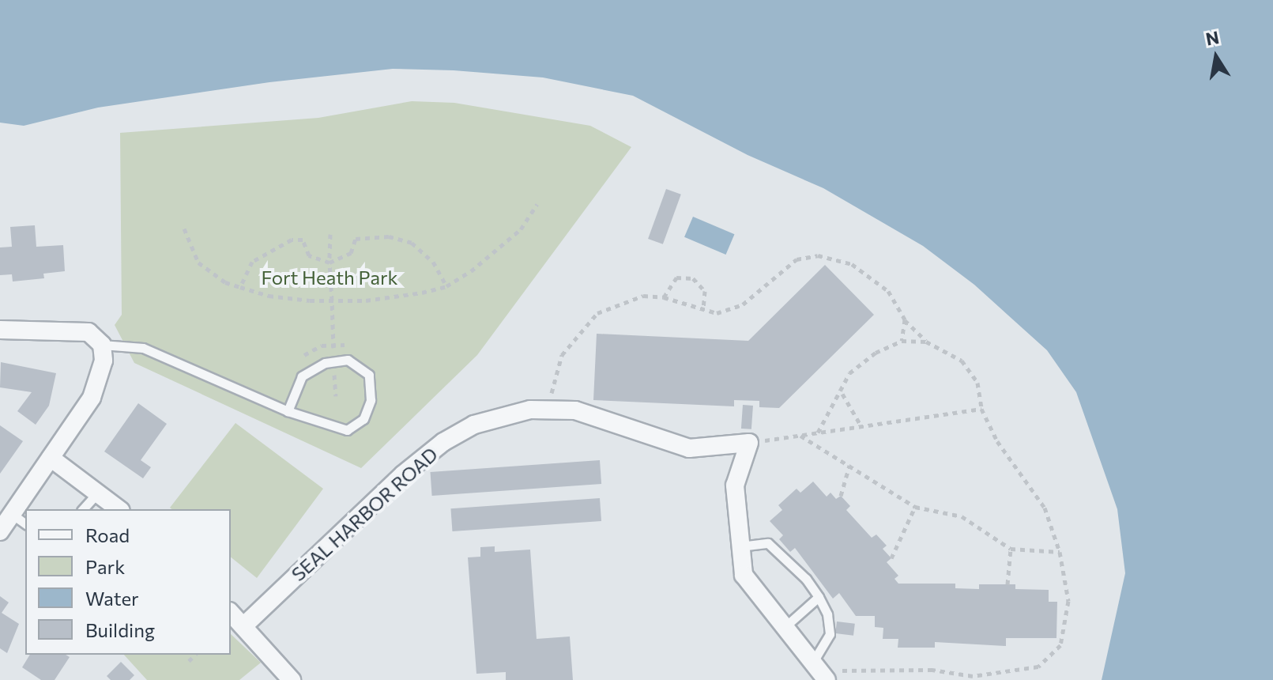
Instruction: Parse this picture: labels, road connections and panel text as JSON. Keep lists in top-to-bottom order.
{
  "streets": {
    "street": ["SEAL HARBOR ROAD"]
  },
  "parks": ["Fort Heath Park"],
  "legend": [
    "Road",
    "Park",
    "Water",
    "Building"
  ],
  "north": "top"
}
